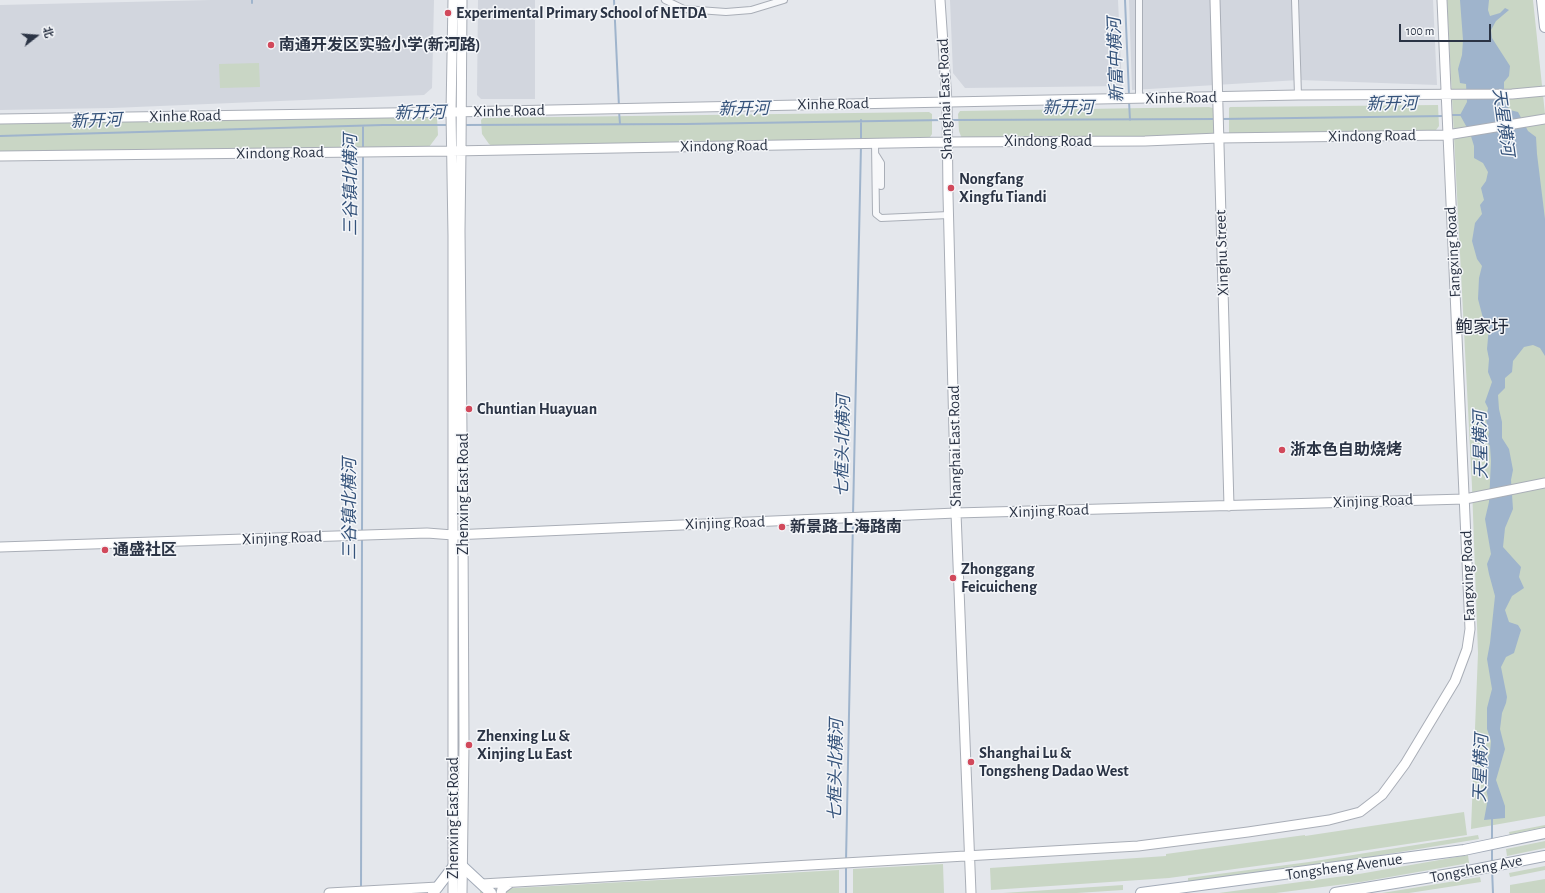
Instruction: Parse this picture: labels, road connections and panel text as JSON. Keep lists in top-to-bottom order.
{
  "streets": {
    "main road": ["Tongsheng Avenue", "Tongsheng Ave"],
    "street": [
      "Xinhe Road",
      "Shanghai East Road",
      "Xindong Road",
      "Fangxing Road",
      "Xinghu Street",
      "Zhenxing East Road",
      "Xinjing Road"
    ]
  },
  "crossings": [
    ["Xinhe Road", "Shanghai East Road"],
    ["Xinhe Road", "Fangxing Road"],
    ["Xinhe Road", "Xinghu Street"],
    ["Xinhe Road", "Zhenxing East Road"],
    ["Shanghai East Road", "Xindong Road"],
    ["Shanghai East Road", "Fangxing Road"],
    ["Shanghai East Road", "Xinjing Road"],
    ["Xindong Road", "Fangxing Road"],
    ["Xindong Road", "Xinghu Street"],
    ["Xindong Road", "Zhenxing East Road"],
    ["Fangxing Road", "Xinjing Road"],
    ["Xinghu Street", "Xinjing Road"],
    ["Zhenxing East Road", "Xinjing Road"]
  ],
  "districts": ["鲍家圩"],
  "water": [
    "新富中横河",
    "新开河",
    "天星横河",
    "三谷镇北横河",
    "七框头北横河"
  ],
  "places": [
    "Experimental Primary School of NETDA",
    "南通开发区实验小学(新河路)",
    "Nongfang Xingfu Tiandi",
    "Chuntian Huayuan",
    "浙本色自助烧烤",
    "新景路上海路南",
    "通盛社区",
    "Zhonggang Feicuicheng",
    "Zhenxing Lu & Xinjing Lu East",
    "Shanghai Lu & Tongsheng Dadao West"
  ],
  "scale_bar": "100 m",
  "north": "right"
}
